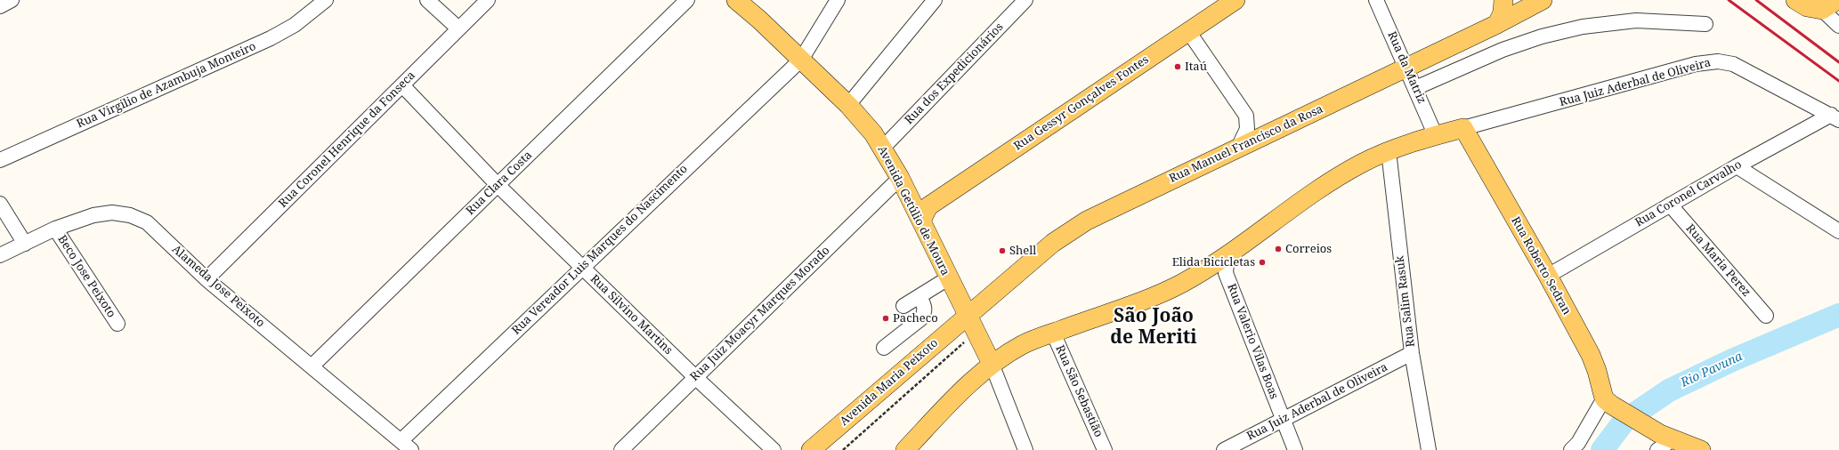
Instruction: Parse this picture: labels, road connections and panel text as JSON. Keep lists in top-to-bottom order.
{
  "streets": {
    "main road": [
      "Rua Gessyr Gonçalves Fontes",
      "Rua Manuel Francisco da Rosa",
      "Avenida Getúlio de Moura",
      "Rua Roberto Sedran",
      "Avenida Maria Peixoto"
    ],
    "street": [
      "Rua da Matriz",
      "Rua dos Expedicionários",
      "Rua Juiz Aderbal de Oliveira",
      "Rua Virgilio de Azambuja Monteiro",
      "Rua Coronel Henrique da Fonseca",
      "Rua Clara Costa",
      "Rua Coronel Carvalho",
      "Rua Vereador Luis Marques do Nascimento",
      "Rua Maria Perez",
      "Beco Jose Peixoto",
      "Alameda Jose Peixoto",
      "Rua Salim Rasuk",
      "Rua Juiz Moacyr Marques Morado",
      "Rua Silvino Martins",
      "Rua Valerio Vilas Boas",
      "Rua São Sebastião"
    ]
  },
  "crossings": [
    ["Rua da Matriz", "Rua Manuel Francisco da Rosa"],
    ["Rua dos Expedicionários", "Avenida Getúlio de Moura"],
    ["Rua Juiz Aderbal de Oliveira", "Rua Coronel Carvalho"],
    ["Rua Juiz Aderbal de Oliveira", "Rua Roberto Sedran"],
    ["Rua Juiz Aderbal de Oliveira", "Rua Salim Rasuk"],
    ["Rua Juiz Aderbal de Oliveira", "Rua Valerio Vilas Boas"],
    ["Rua Gessyr Gonçalves Fontes", "Avenida Getúlio de Moura"],
    ["Rua Coronel Henrique da Fonseca", "Alameda Jose Peixoto"],
    ["Rua Coronel Henrique da Fonseca", "Rua Silvino Martins"],
    ["Rua Manuel Francisco da Rosa", "Avenida Getúlio de Moura"],
    ["Rua Manuel Francisco da Rosa", "Avenida Maria Peixoto"],
    ["Rua Clara Costa", "Alameda Jose Peixoto"],
    ["Rua Clara Costa", "Rua Silvino Martins"],
    ["Rua Coronel Carvalho", "Rua Maria Perez"],
    ["Rua Coronel Carvalho", "Rua Roberto Sedran"],
    ["Avenida Getúlio de Moura", "Rua Vereador Luis Marques do Nascimento"],
    ["Avenida Getúlio de Moura", "Rua Juiz Moacyr Marques Morado"],
    ["Avenida Getúlio de Moura", "Avenida Maria Peixoto"],
    ["Rua Vereador Luis Marques do Nascimento", "Alameda Jose Peixoto"],
    ["Rua Vereador Luis Marques do Nascimento", "Rua Silvino Martins"],
    ["Beco Jose Peixoto", "Alameda Jose Peixoto"],
    ["Rua Juiz Moacyr Marques Morado", "Rua Silvino Martins"]
  ],
  "districts": ["São João de Meriti"],
  "water": ["Rio Pavuna"],
  "places": [
    "Itaú",
    "Correios",
    "Shell",
    "Elida Bicicletas",
    "Pacheco"
  ]
}
